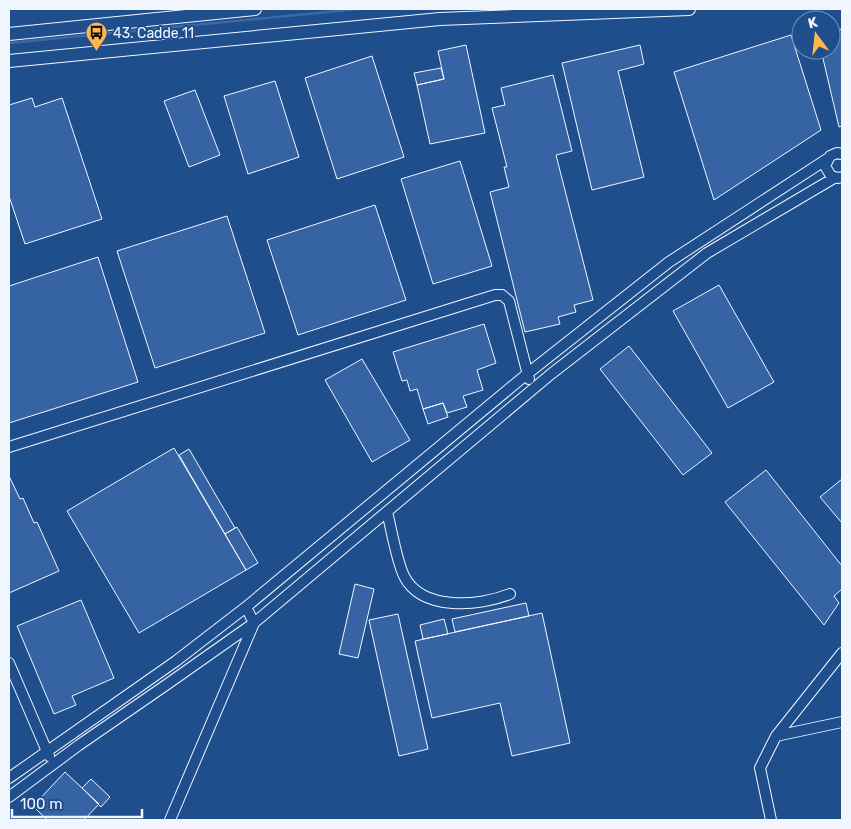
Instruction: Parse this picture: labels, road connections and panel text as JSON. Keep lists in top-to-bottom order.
{
  "places": {
    "bus stop": ["43. Cadde 11"]
  },
  "scale_bar": "100 m",
  "north": "top"
}
